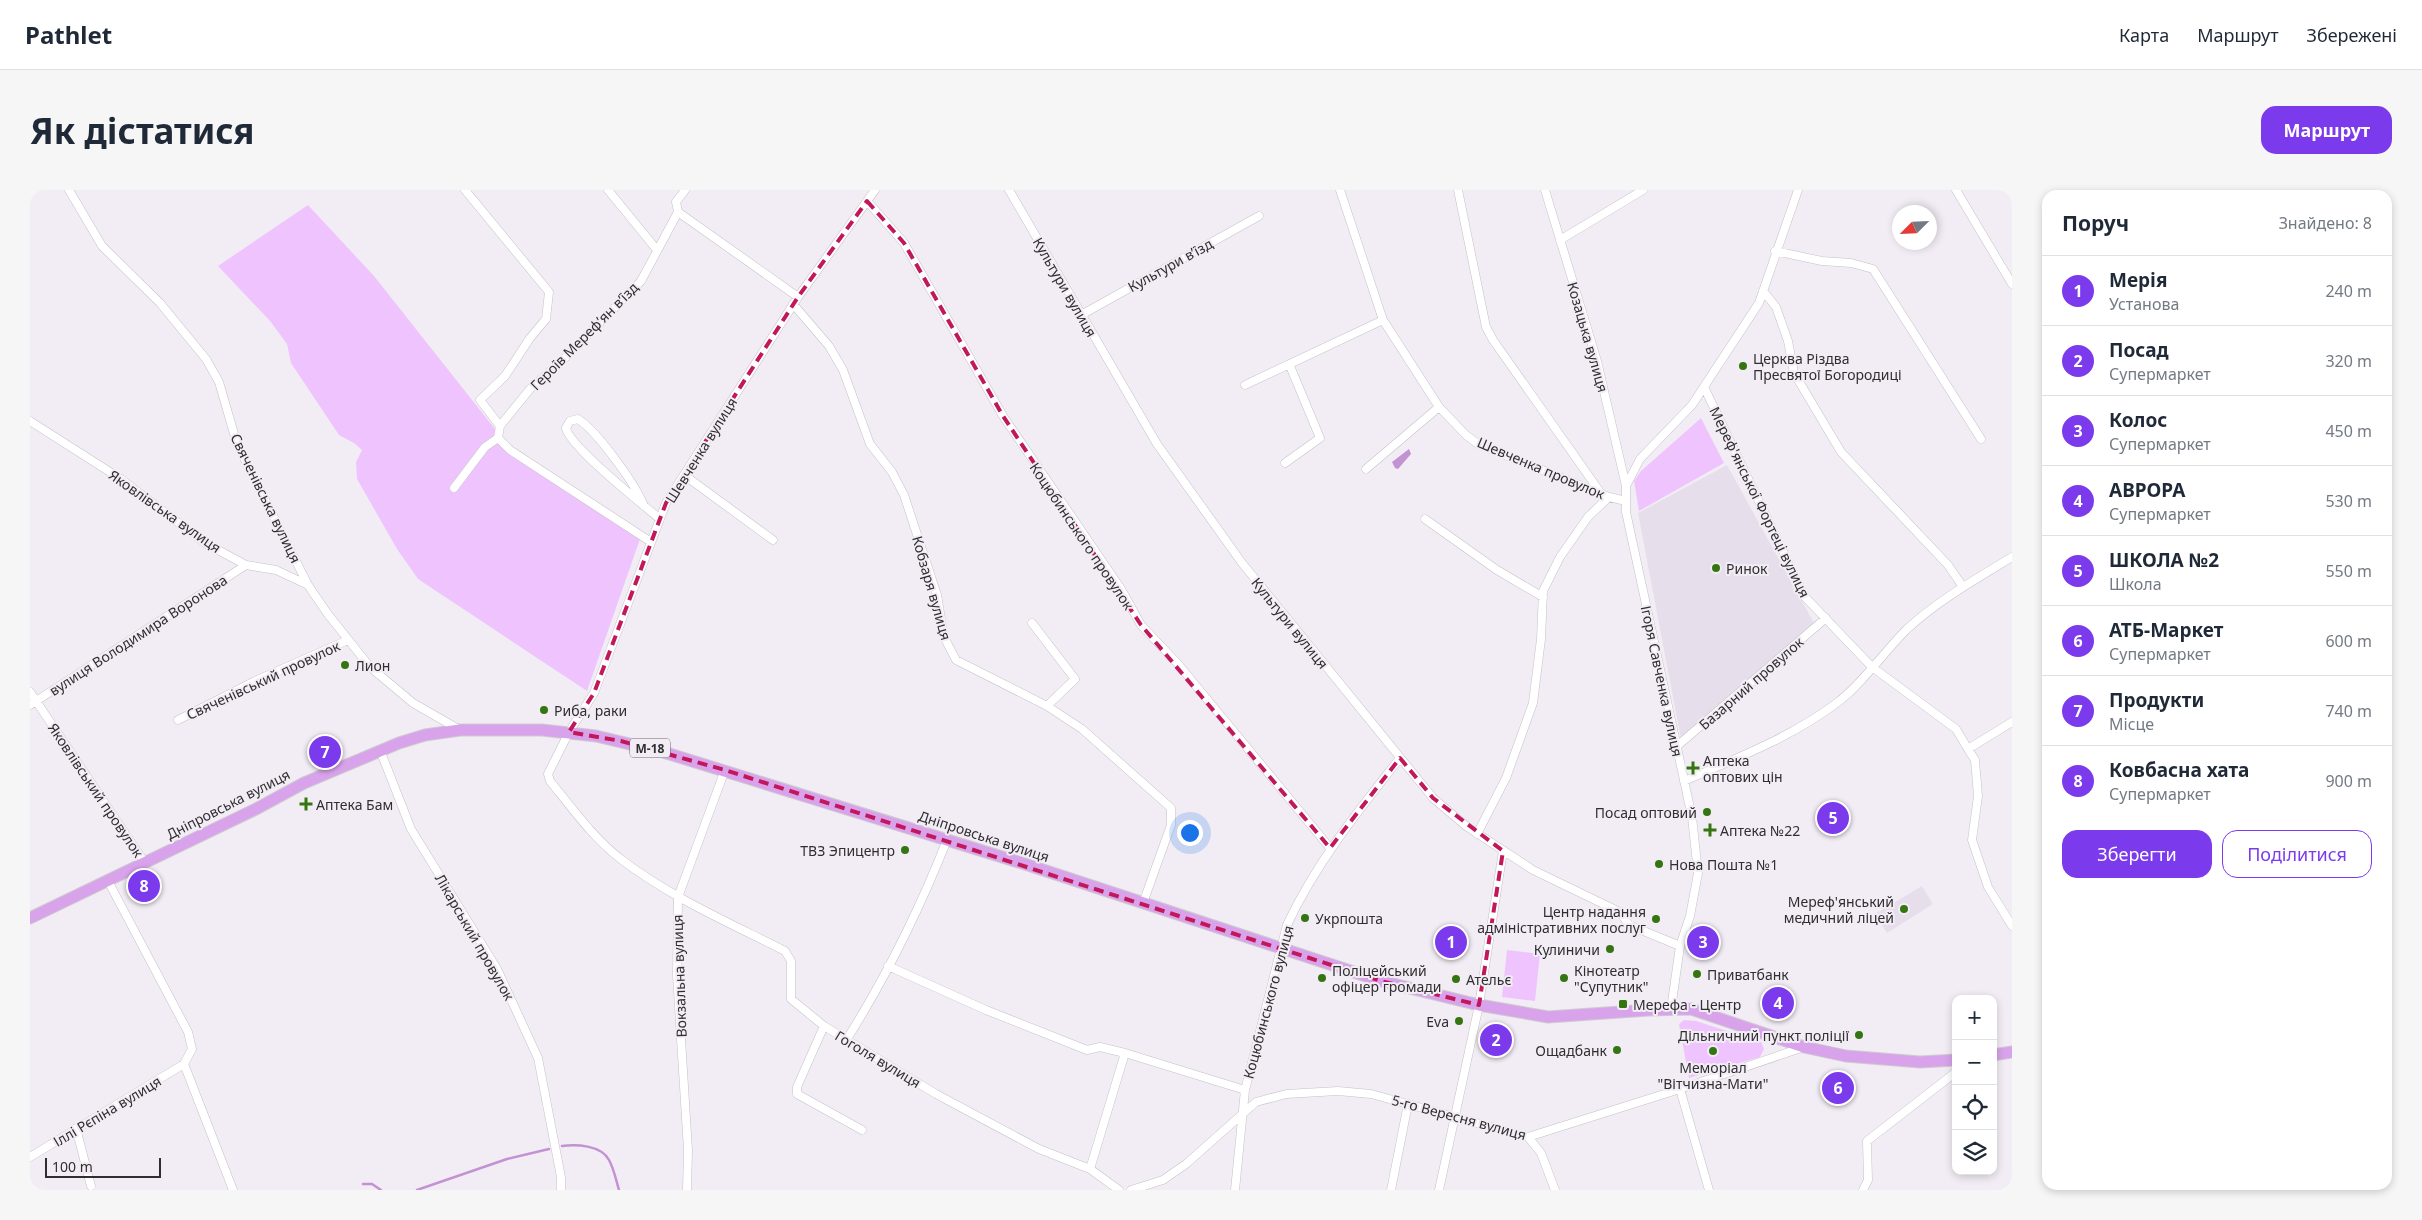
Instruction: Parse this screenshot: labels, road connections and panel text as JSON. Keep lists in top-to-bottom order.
{
  "streets": {
    "highway": ["М-18", "Дніпровська вулиця"],
    "street": [
      "Культури в’їзд",
      "Культури вулиця",
      "Героїв Мерефʼян вʼїзд",
      "Козацька вулиця",
      "Шевченка вулиця",
      "Шевченка провулок",
      "Свяченівська вулиця",
      "Мереф'янської Фортеці вулиця",
      "Яковлівська вулиця",
      "Коцюбинського провулок",
      "Кобзаря вулиця",
      "вулиця Володимира Воронова",
      "Свяченівський провулок",
      "Ігоря Савченка вулиця",
      "Базарний провулок",
      "Яковлівський провулок",
      "Лікарський провулок",
      "Вокзальна вулиця",
      "Коцюбинського вулиця",
      "Гоголя вулиця",
      "Іллі Рєпіна вулиця",
      "5-го Вересня вулиця"
    ]
  },
  "crossings": [
    ["Культури в’їзд", "Культури вулиця"],
    ["Культури вулиця", "Ігоря Савченка вулиця"],
    ["Культури вулиця", "Коцюбинського вулиця"],
    ["Героїв Мерефʼян вʼїзд", "Кобзаря вулиця"],
    ["Козацька вулиця", "Шевченка провулок"],
    ["Козацька вулиця", "Ігоря Савченка вулиця"],
    ["Шевченка вулиця", "Коцюбинського провулок"],
    ["Шевченка вулиця", "Кобзаря вулиця"],
    ["Шевченка вулиця", "Дніпровська вулиця"],
    ["Шевченка вулиця", "Вокзальна вулиця"],
    ["Шевченка вулиця", "Гоголя вулиця"],
    ["Шевченка провулок", "Ігоря Савченка вулиця"],
    ["Свяченівська вулиця", "Яковлівська вулиця"],
    ["Свяченівська вулиця", "Свяченівський провулок"],
    ["Свяченівська вулиця", "Дніпровська вулиця"],
    ["Мереф'янської Фортеці вулиця", "Базарний провулок"],
    ["Яковлівська вулиця", "вулиця Володимира Воронова"],
    ["Коцюбинського провулок", "Коцюбинського вулиця"],
    ["Кобзаря вулиця", "Дніпровська вулиця"],
    ["вулиця Володимира Воронова", "Яковлівський провулок"],
    ["Ігоря Савченка вулиця", "Базарний провулок"],
    ["Ігоря Савченка вулиця", "Дніпровська вулиця"],
    ["Яковлівський провулок", "Дніпровська вулиця"],
    ["Дніпровська вулиця", "Лікарський провулок"],
    ["Дніпровська вулиця", "Вокзальна вулиця"],
    ["Дніпровська вулиця", "Коцюбинського вулиця"],
    ["Дніпровська вулиця", "5-го Вересня вулиця"],
    ["Вокзальна вулиця", "Гоголя вулиця"],
    ["Коцюбинського вулиця", "5-го Вересня вулиця"]
  ],
  "places": {
    "other": [
      "Церква Різдва Пресвятої Богородиці",
      "Ринок",
      "Лион",
      "Риба, раки",
      "Посад оптовий",
      "ТВЗ Эпицентр",
      "Нова Пошта №1",
      "Мереф'янський медичний ліцей",
      "Укрпошта",
      "Центр надання адміністративних послуг",
      "Кулиничи",
      "Приватбанк",
      "Поліцейський офіцер громади",
      "Кінотеатр \"Супутник\"",
      "Ательє",
      "Eva",
      "Дільничний пункт поліції",
      "Ощадбанк",
      "Меморіал \"Вітчизна-Мати\""
    ],
    "health": ["Аптека оптових цін", "Аптека Бам", "Аптека №22"],
    "transit": ["Мерефа - Центр"]
  },
  "scale_bar": "100 m",
  "north": "bottom left",
  "page": {
    "header": "Pathlet",
    "nav": ["Карта", "Маршрут", "Збережені"],
    "buttons": [
      "Маршрут",
      ["Зберегти", "Поділитися"]
    ],
    "title": "Як дістатися",
    "heading": ["Поруч", "Знайдено: 8"],
    "list": [
      {
        "mark": "1",
        "name": "Мерія",
        "note": "Установа",
        "value": "240 m"
      },
      {
        "mark": "2",
        "name": "Посад",
        "note": "Супермаркет",
        "value": "320 m"
      },
      {
        "mark": "3",
        "name": "Колос",
        "note": "Супермаркет",
        "value": "450 m"
      },
      {
        "mark": "4",
        "name": "АВРОРА",
        "note": "Супермаркет",
        "value": "530 m"
      },
      {
        "mark": "5",
        "name": "ШКОЛА №2",
        "note": "Школа",
        "value": "550 m"
      },
      {
        "mark": "6",
        "name": "АТБ-Маркет",
        "note": "Супермаркет",
        "value": "600 m"
      },
      {
        "mark": "7",
        "name": "Продукти",
        "note": "Місце",
        "value": "740 m"
      },
      {
        "mark": "8",
        "name": "Ковбасна хата",
        "note": "Супермаркет",
        "value": "900 m"
      }
    ],
    "pins": [
      "7",
      "5",
      "8",
      "1",
      "3",
      "4",
      "2",
      "6"
    ],
    "map_buttons": ["+", "−"],
    "scale": "100 m"
  }
}
